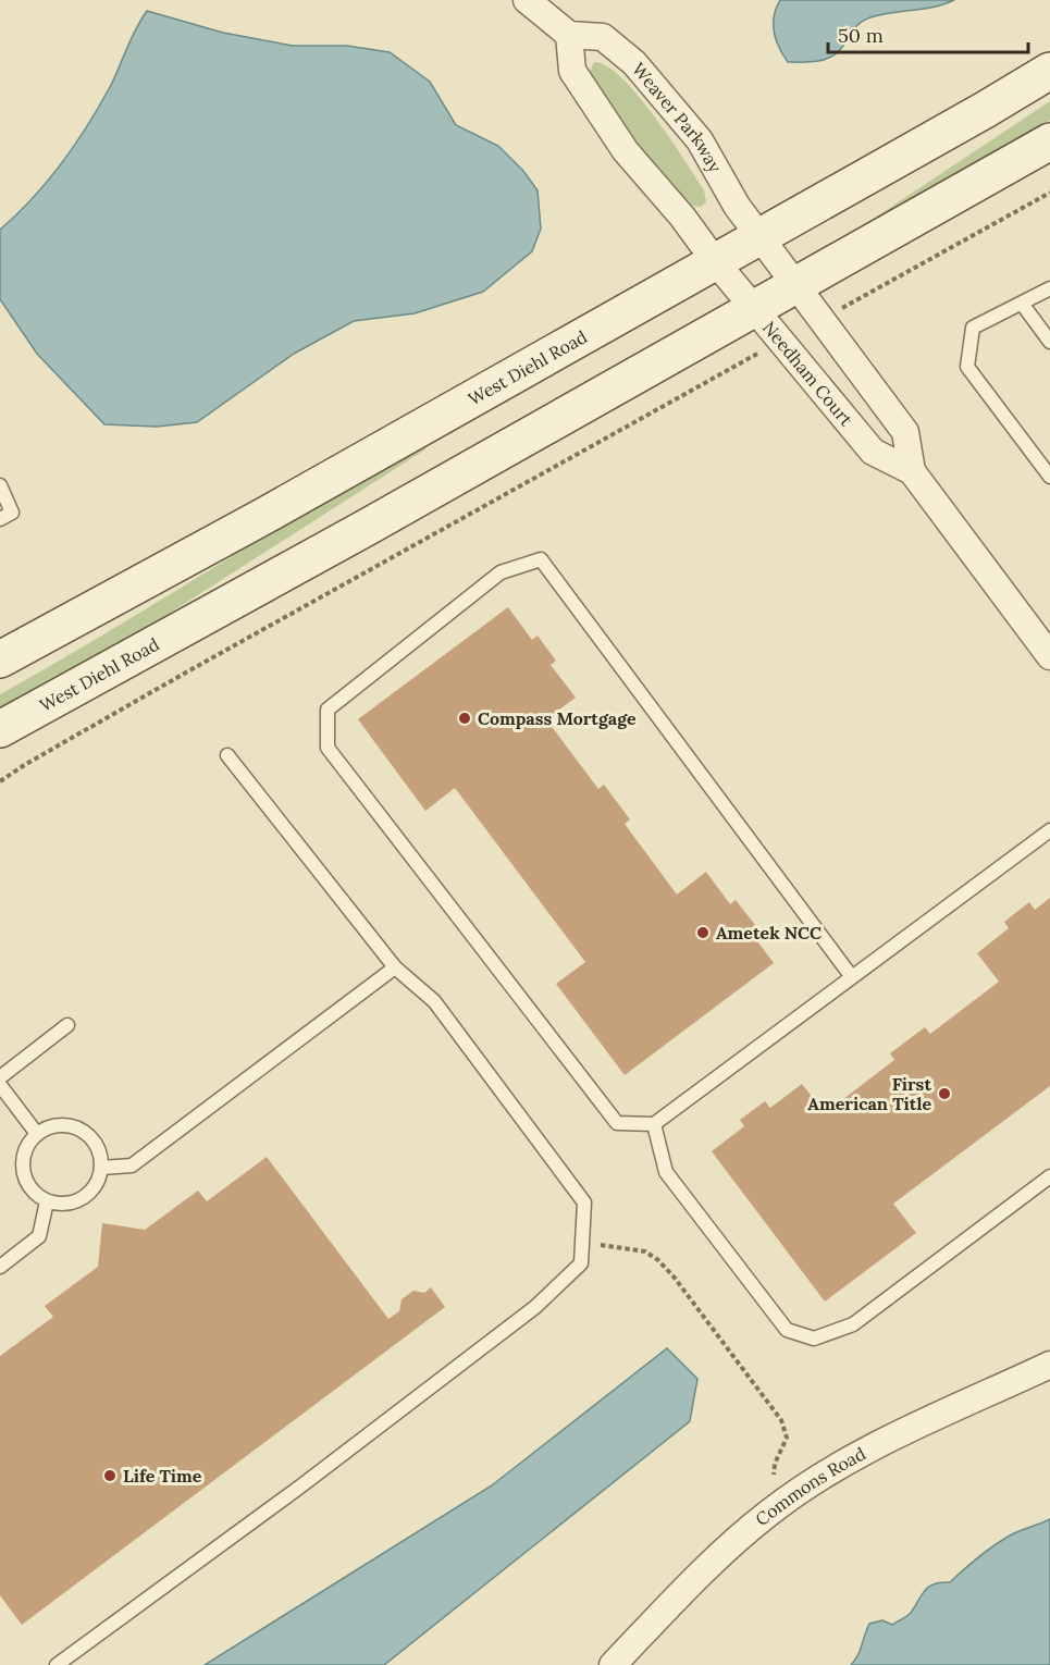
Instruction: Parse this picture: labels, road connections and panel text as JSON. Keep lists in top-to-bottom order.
{
  "streets": {
    "street": [
      "Weaver Parkway",
      "West Diehl Road",
      "Needham Court",
      "Commons Road"
    ]
  },
  "crossings": [
    ["Weaver Parkway", "West Diehl Road"],
    ["Weaver Parkway", "Needham Court"],
    ["West Diehl Road", "Needham Court"]
  ],
  "places": [
    "Compass Mortgage",
    "Ametek NCC",
    "First American Title",
    "Life Time"
  ],
  "scale_bar": "50 m"
}
